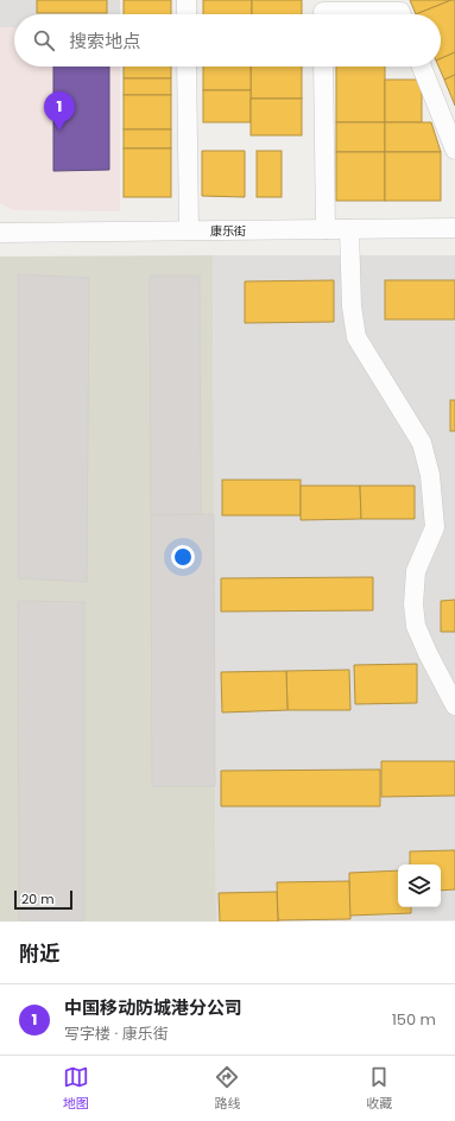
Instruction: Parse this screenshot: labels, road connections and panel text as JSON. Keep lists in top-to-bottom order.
{
  "streets": {
    "street": ["康乐街"]
  },
  "scale_bar": "20 m",
  "page": {
    "search": "搜索地点",
    "pins": "1",
    "scale": "20 m",
    "heading": "附近",
    "list": [
      {
        "mark": "1",
        "name": "中国移动防城港分公司",
        "note": "写字楼 · 康乐街",
        "value": "150 m"
      }
    ],
    "nav": ["地图", "路线", "收藏"]
  }
}
